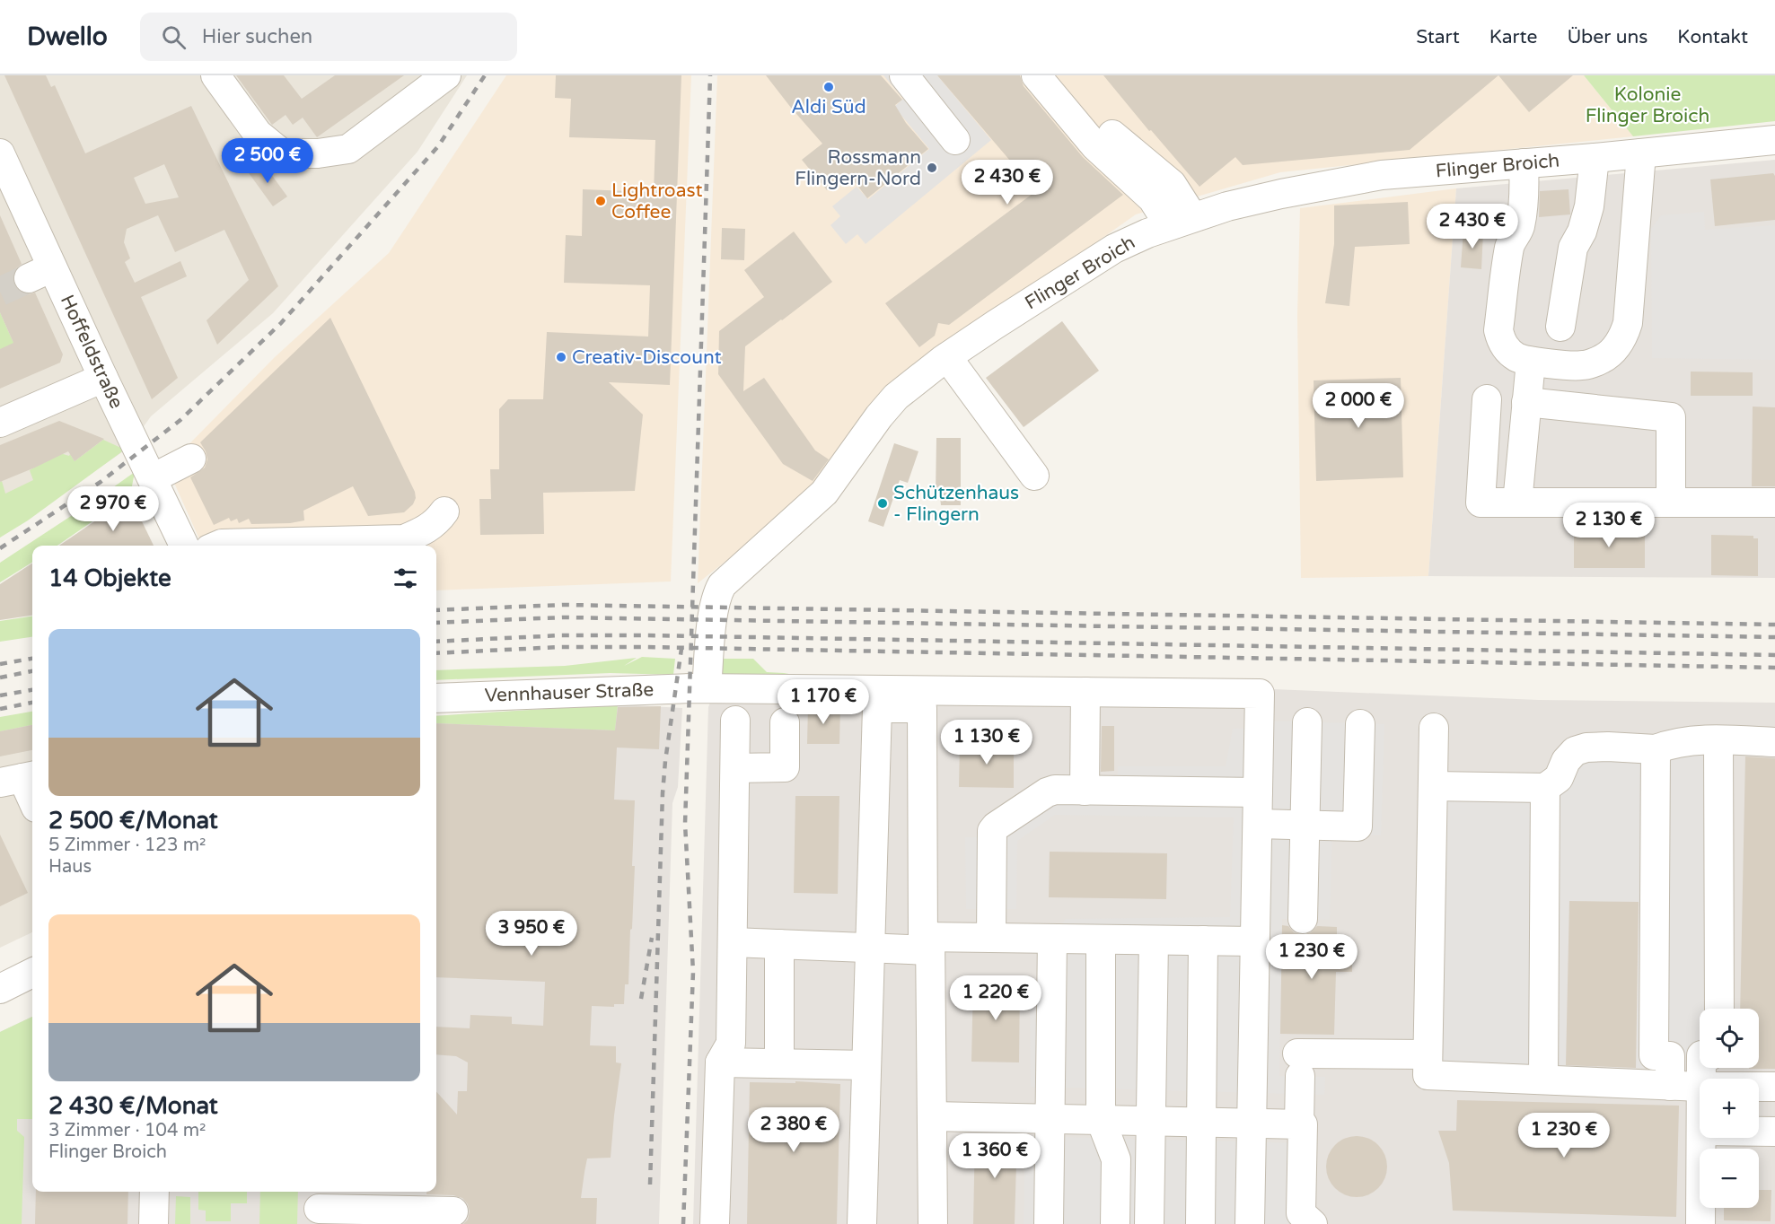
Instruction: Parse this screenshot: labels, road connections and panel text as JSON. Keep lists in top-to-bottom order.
{
  "streets": {
    "street": ["Flinger Broich", "Hoffeldstraße", "Vennhauser Straße"]
  },
  "crossings": [
    ["Flinger Broich", "Vennhauser Straße"]
  ],
  "parks": ["Kolonie Flinger Broich"],
  "places": [
    "Aldi Süd",
    "Rossmann Flingern-Nord",
    "Lightroast Coffee",
    "Creativ-Discount",
    "Schützenhaus - Flingern"
  ],
  "page": {
    "header": "Dwello",
    "search": "Hier suchen",
    "nav": [
      "Start",
      "Karte",
      "Über uns",
      "Kontakt"
    ],
    "price": [
      "2 500 €",
      "2 430 €",
      "2 430 €",
      "2 000 €",
      "2 970 €",
      "2 130 €",
      "1 170 €",
      "1 130 €",
      "3 950 €",
      "1 230 €",
      "1 220 €",
      "2 380 €",
      "1 230 €",
      "1 360 €"
    ],
    "heading": "14 Objekte",
    "list": [
      {
        "name": "2 500 €/Monat",
        "note": "5 Zimmer · 123 m² · Haus"
      },
      {
        "name": "2 430 €/Monat",
        "note": "3 Zimmer · 104 m² · Flinger Broich"
      }
    ],
    "map_buttons": ["+", "−"]
  }
}
